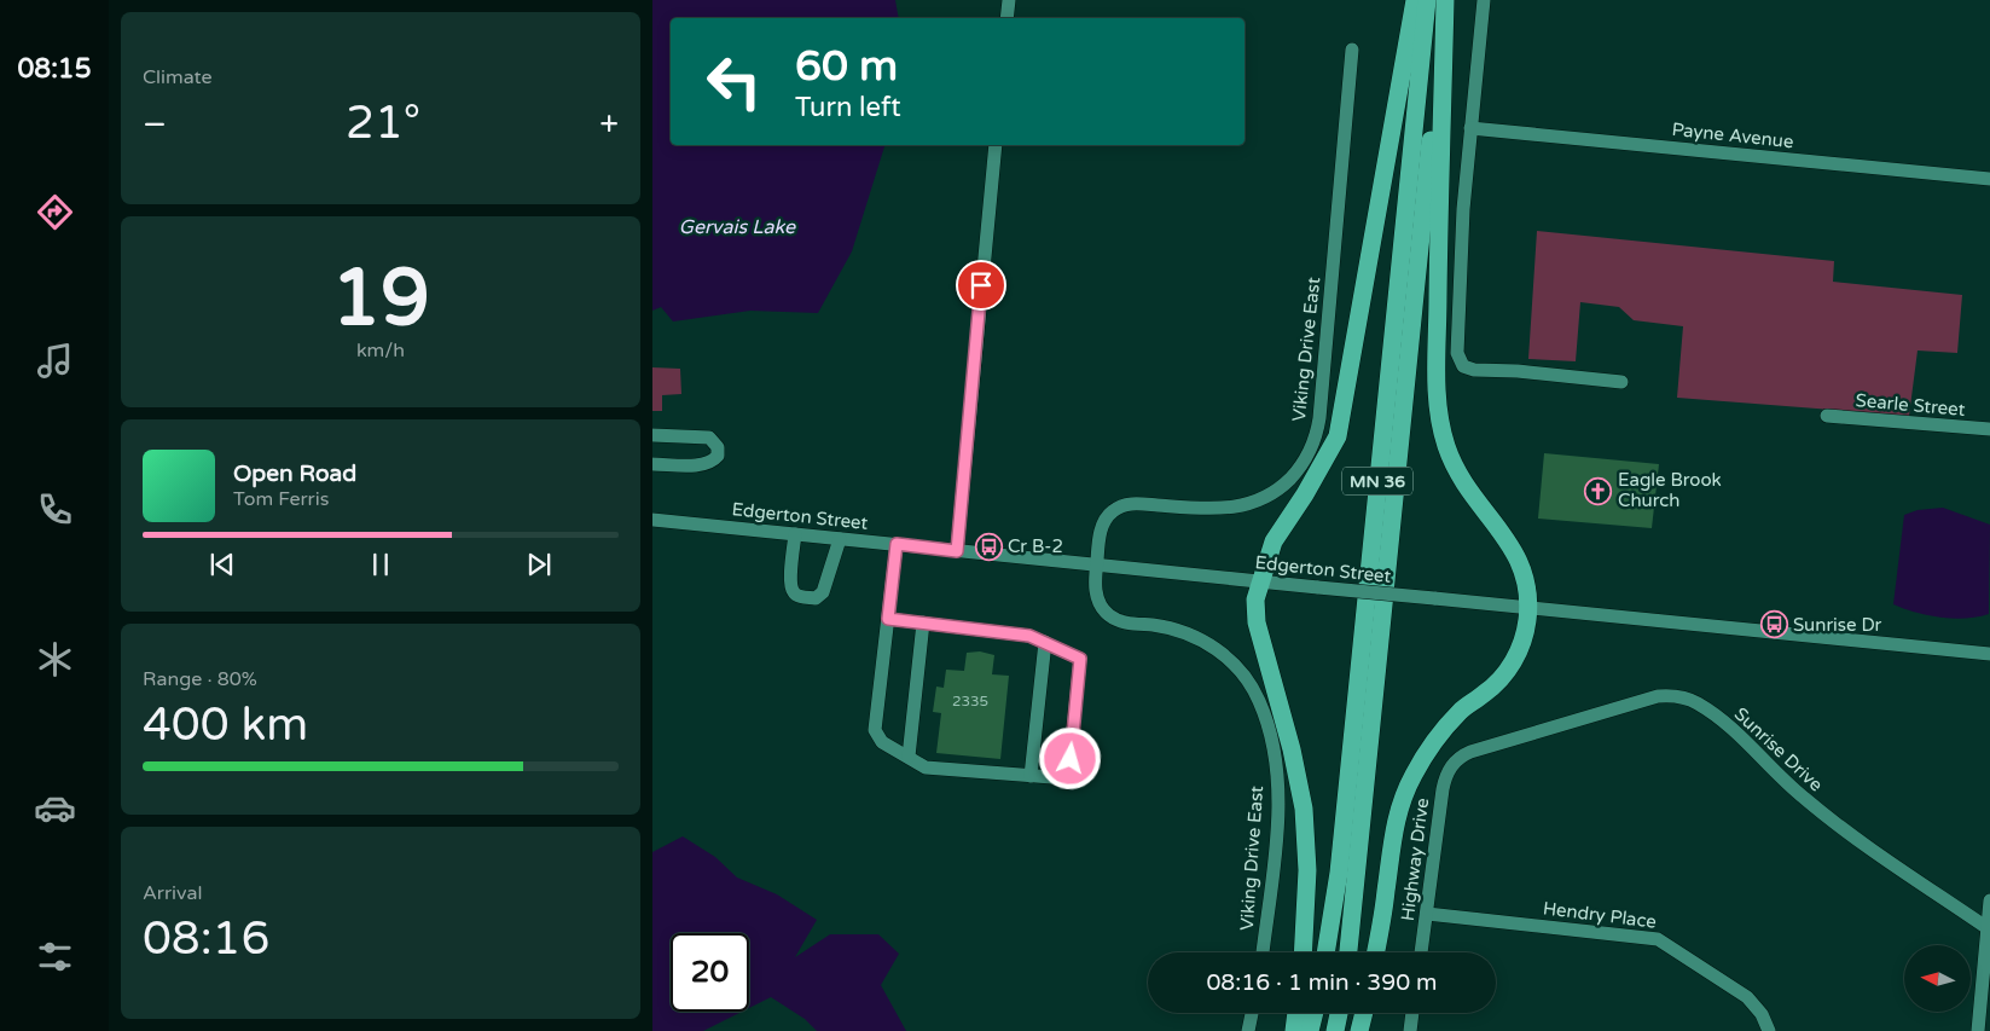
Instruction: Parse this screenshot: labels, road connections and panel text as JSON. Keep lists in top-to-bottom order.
{
  "streets": {
    "highway": ["MN 36"],
    "street": [
      "Payne Avenue",
      "Viking Drive East",
      "Searle Street",
      "Edgerton Street",
      "Sunrise Drive",
      "Highway Drive",
      "Hendry Place"
    ]
  },
  "crossings": [
    ["Viking Drive East", "Edgerton Street"],
    ["Sunrise Drive", "Highway Drive"],
    ["Highway Drive", "Hendry Place"]
  ],
  "water": ["Gervais Lake"],
  "places": {
    "church": ["Eagle Brook Church"],
    "bus stop": ["Cr B-2", "Sunrise Dr"]
  },
  "house_numbers": ["2335"],
  "north": "left",
  "page": {
    "tabs": "08:15",
    "tile": [
      "Climate",
      ["19", "km/h"],
      ["Range · 80%", "400 km"],
      ["Arrival", "08:16"]
    ],
    "turn": ["60 m", "Turn left"],
    "heat": ["−", "21°", "+"],
    "song": ["Open Road", "Tom Ferris"],
    "limit": "20",
    "trip": "08:16 · 1 min · 390 m"
  }
}
